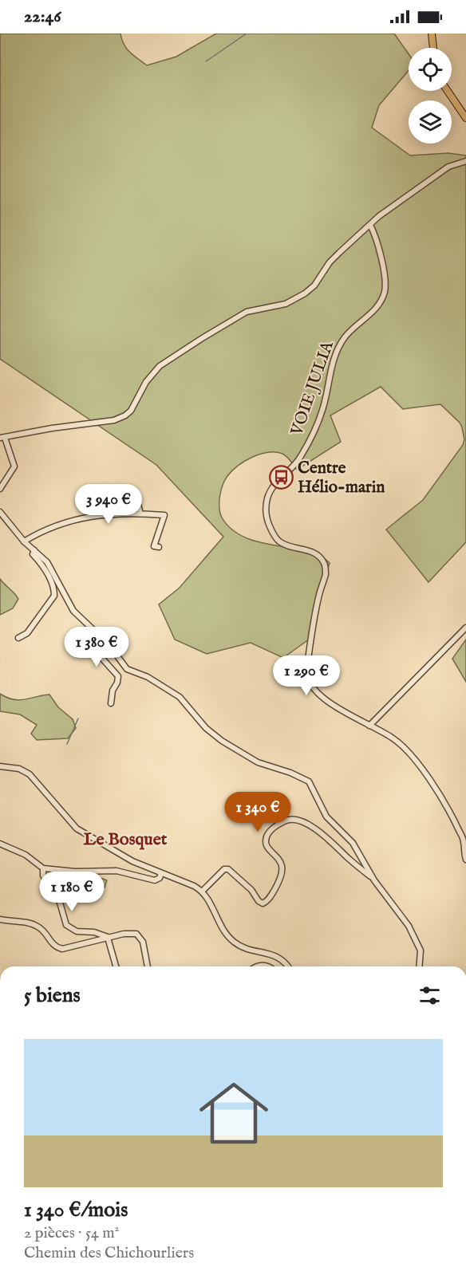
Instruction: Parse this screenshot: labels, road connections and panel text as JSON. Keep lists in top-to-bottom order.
{
  "streets": {
    "street": ["VOIE JULIA"]
  },
  "districts": ["Le Bosquet"],
  "places": {
    "bus stop": ["Centre Hélio-marin"]
  },
  "page": {
    "status": "22:46",
    "price": [
      "3 940 €",
      "1 380 €",
      "1 290 €",
      "1 340 €",
      "1 180 €"
    ],
    "heading": "5 biens",
    "list": [
      {
        "name": "1 340 €/mois",
        "note": "2 pièces · 54 m² · Chemin des Chichourliers"
      }
    ]
  }
}
